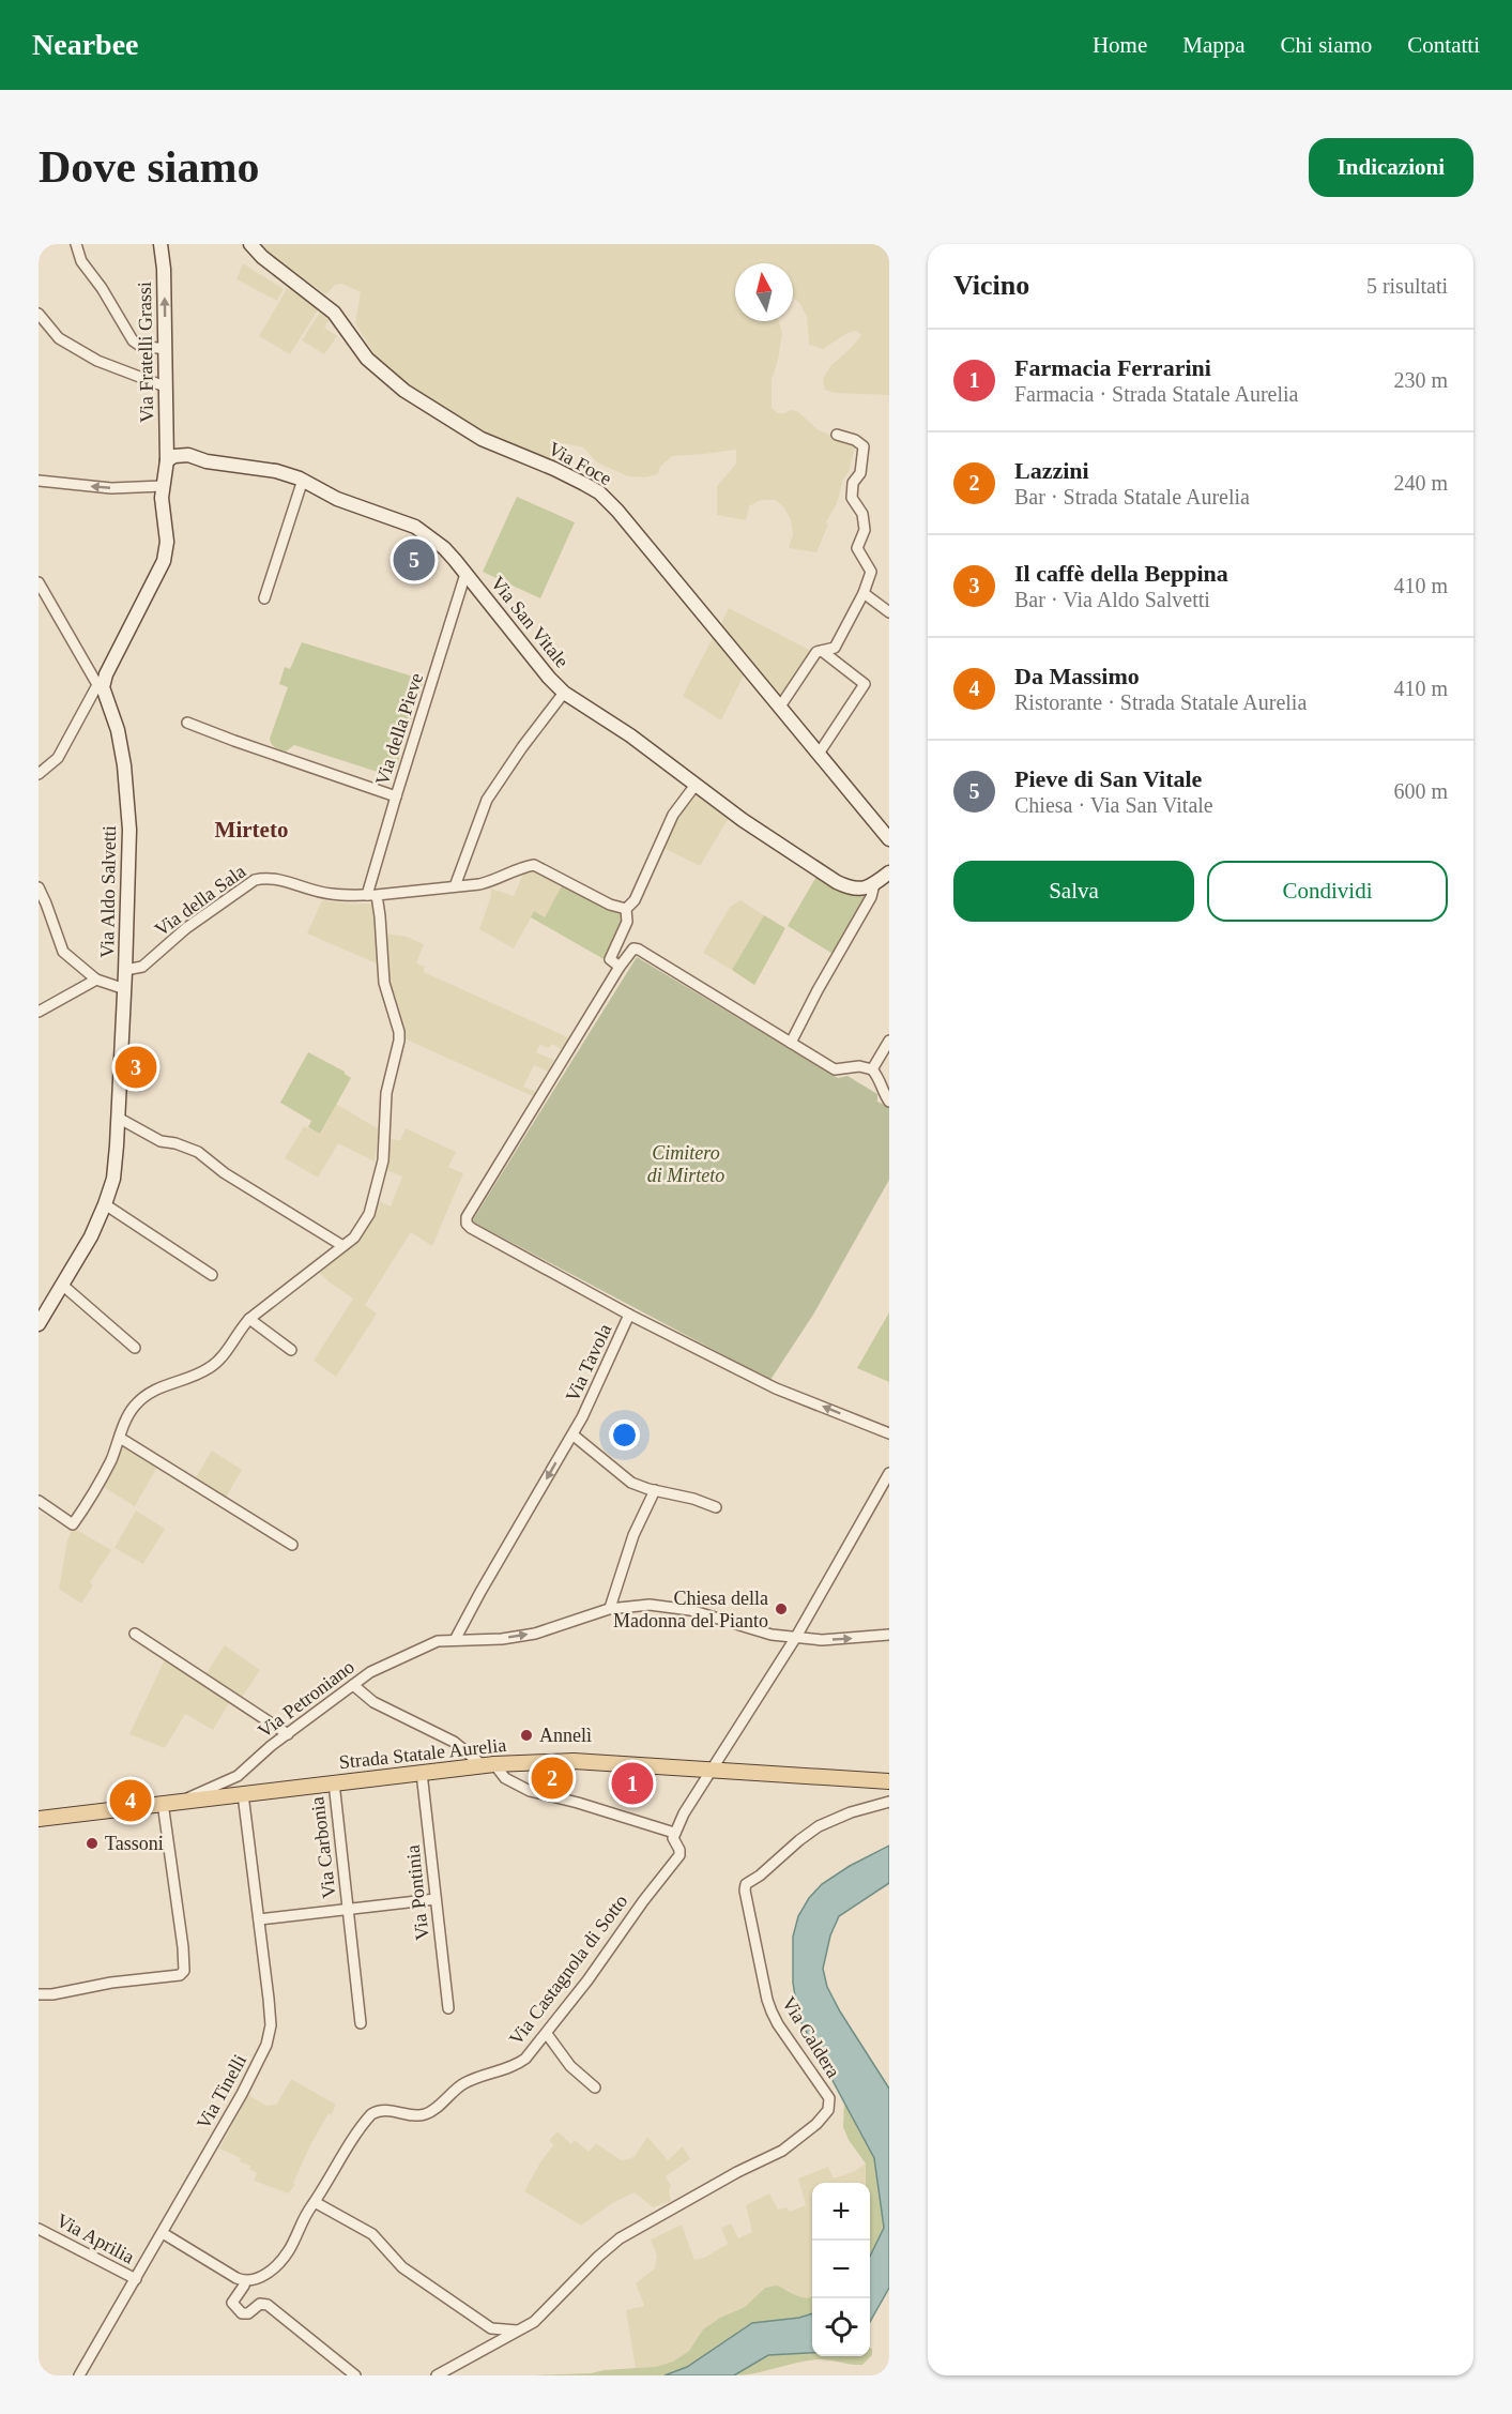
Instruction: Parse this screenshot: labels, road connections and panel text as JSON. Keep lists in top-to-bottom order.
{
  "streets": {
    "main road": ["Strada Statale Aurelia"],
    "street": [
      "Via Fratelli Grassi",
      "Via Foce",
      "Via San Vitale",
      "Via della Pieve",
      "Via Aldo Salvetti",
      "Via della Sala",
      "Via Tavola",
      "Via Petroniano",
      "Via Carbonia",
      "Via Pontinia",
      "Via Castagnola di Sotto",
      "Via Caldera",
      "Via Tinelli",
      "Via Aprilia"
    ]
  },
  "crossings": [
    ["Via Fratelli Grassi", "Via San Vitale"],
    ["Via San Vitale", "Via della Pieve"],
    ["Via della Pieve", "Via della Sala"],
    ["Via Aldo Salvetti", "Via della Sala"],
    ["Via Tavola", "Via Petroniano"],
    ["Via Petroniano", "Strada Statale Aurelia"],
    ["Via Petroniano", "Via Castagnola di Sotto"],
    ["Strada Statale Aurelia", "Via Carbonia"],
    ["Strada Statale Aurelia", "Via Pontinia"],
    ["Strada Statale Aurelia", "Via Castagnola di Sotto"],
    ["Strada Statale Aurelia", "Via Tinelli"],
    ["Via Carbonia", "Via Pontinia"],
    ["Via Carbonia", "Via Tinelli"],
    ["Via Tinelli", "Via Aprilia"]
  ],
  "one_way": ["Via Fratelli Grassi"],
  "districts": ["Mirteto"],
  "parks": ["Cimitero di Mirteto"],
  "places": ["Chiesa della Madonna del Pianto", "Annelì", "Tassoni"],
  "north": "top",
  "page": {
    "header": "Nearbee",
    "nav": [
      "Home",
      "Mappa",
      "Chi siamo",
      "Contatti"
    ],
    "buttons": [
      "Indicazioni",
      ["Salva", "Condividi"]
    ],
    "title": "Dove siamo",
    "heading": ["Vicino", "5 risultati"],
    "list": [
      {
        "mark": "1",
        "name": "Farmacia Ferrarini",
        "note": "Farmacia · Strada Statale Aurelia",
        "value": "230 m"
      },
      {
        "mark": "2",
        "name": "Lazzini",
        "note": "Bar · Strada Statale Aurelia",
        "value": "240 m"
      },
      {
        "mark": "3",
        "name": "Il caffè della Beppina",
        "note": "Bar · Via Aldo Salvetti",
        "value": "410 m"
      },
      {
        "mark": "4",
        "name": "Da Massimo",
        "note": "Ristorante · Strada Statale Aurelia",
        "value": "410 m"
      },
      {
        "mark": "5",
        "name": "Pieve di San Vitale",
        "note": "Chiesa · Via San Vitale",
        "value": "600 m"
      }
    ],
    "pins": [
      "5",
      "3",
      "2",
      "1",
      "4"
    ],
    "map_buttons": ["+", "−"]
  }
}
